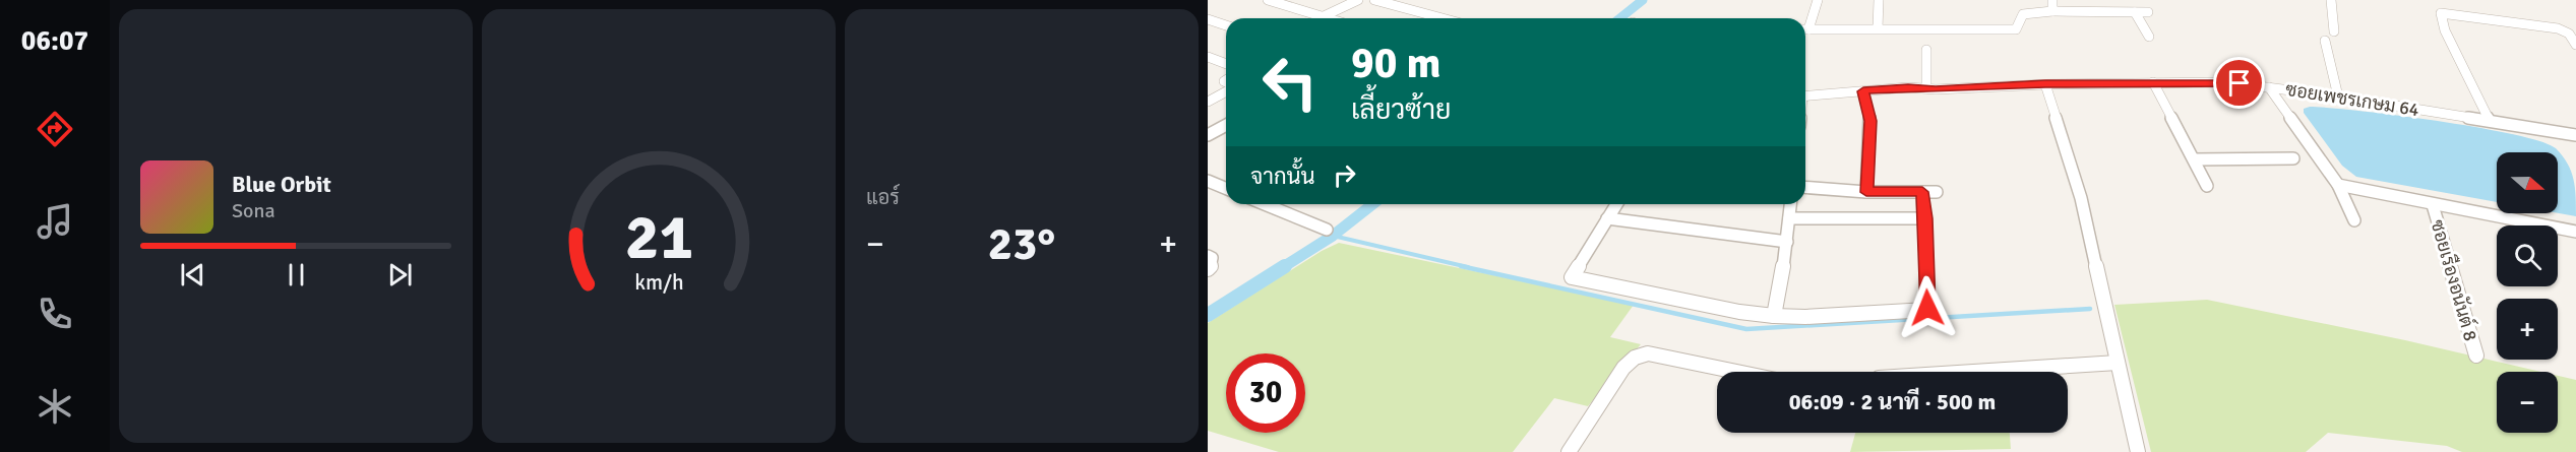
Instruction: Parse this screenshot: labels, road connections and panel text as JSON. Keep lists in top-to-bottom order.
{
  "streets": {
    "street": ["ซอยเพชรเกษม 64", "ซอยเรืองอนันต์ 8"]
  },
  "north": "right",
  "page": {
    "tabs": "06:07",
    "tile": "แอร์",
    "turn": ["90 m", "เลี้ยวซ้าย"],
    "then": "จากนั้น",
    "map_buttons": ["+", "−"],
    "song": ["Blue Orbit", "Sona"],
    "heat": ["−", "23°", "+"],
    "limit": "30",
    "trip": "06:09 · 2 นาที · 500 m",
    "gauge": ["21", "km/h"]
  }
}
